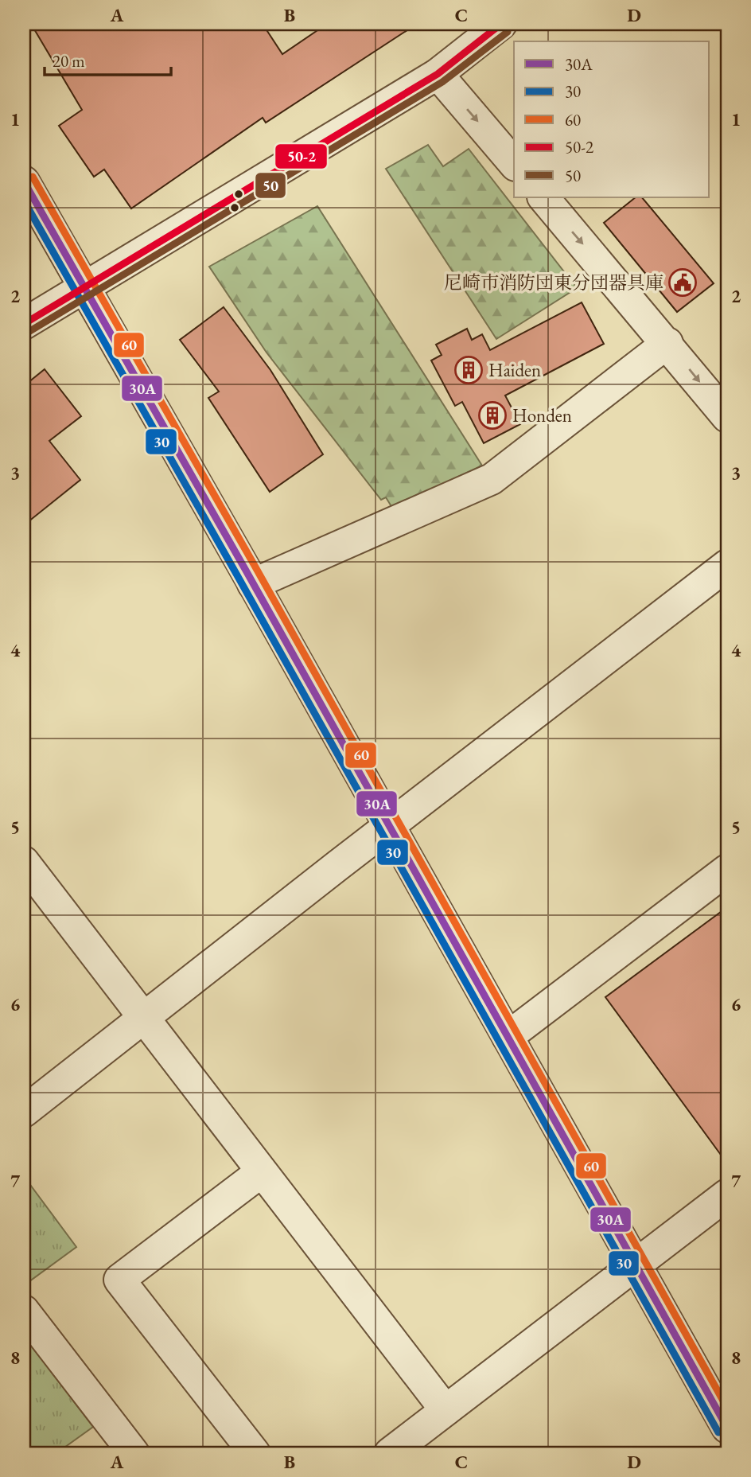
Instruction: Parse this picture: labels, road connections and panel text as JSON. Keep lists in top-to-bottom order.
{
  "places": {
    "public building": ["尼崎市消防団東分団器具庫"],
    "building": ["Haiden", "Honden"]
  },
  "lines": [
    "transit line 50-2",
    "transit line 50",
    "transit line 60",
    "transit line 30A",
    "transit line 30"
  ],
  "legend": [
    "30A",
    "30",
    "60",
    "50-2",
    "50"
  ],
  "scale_bar": "20 m",
  "grid": {
    "columns": [
      "A",
      "B",
      "C",
      "D"
    ],
    "rows": [
      "1",
      "2",
      "3",
      "4",
      "5",
      "6",
      "7",
      "8"
    ]
  }
}
